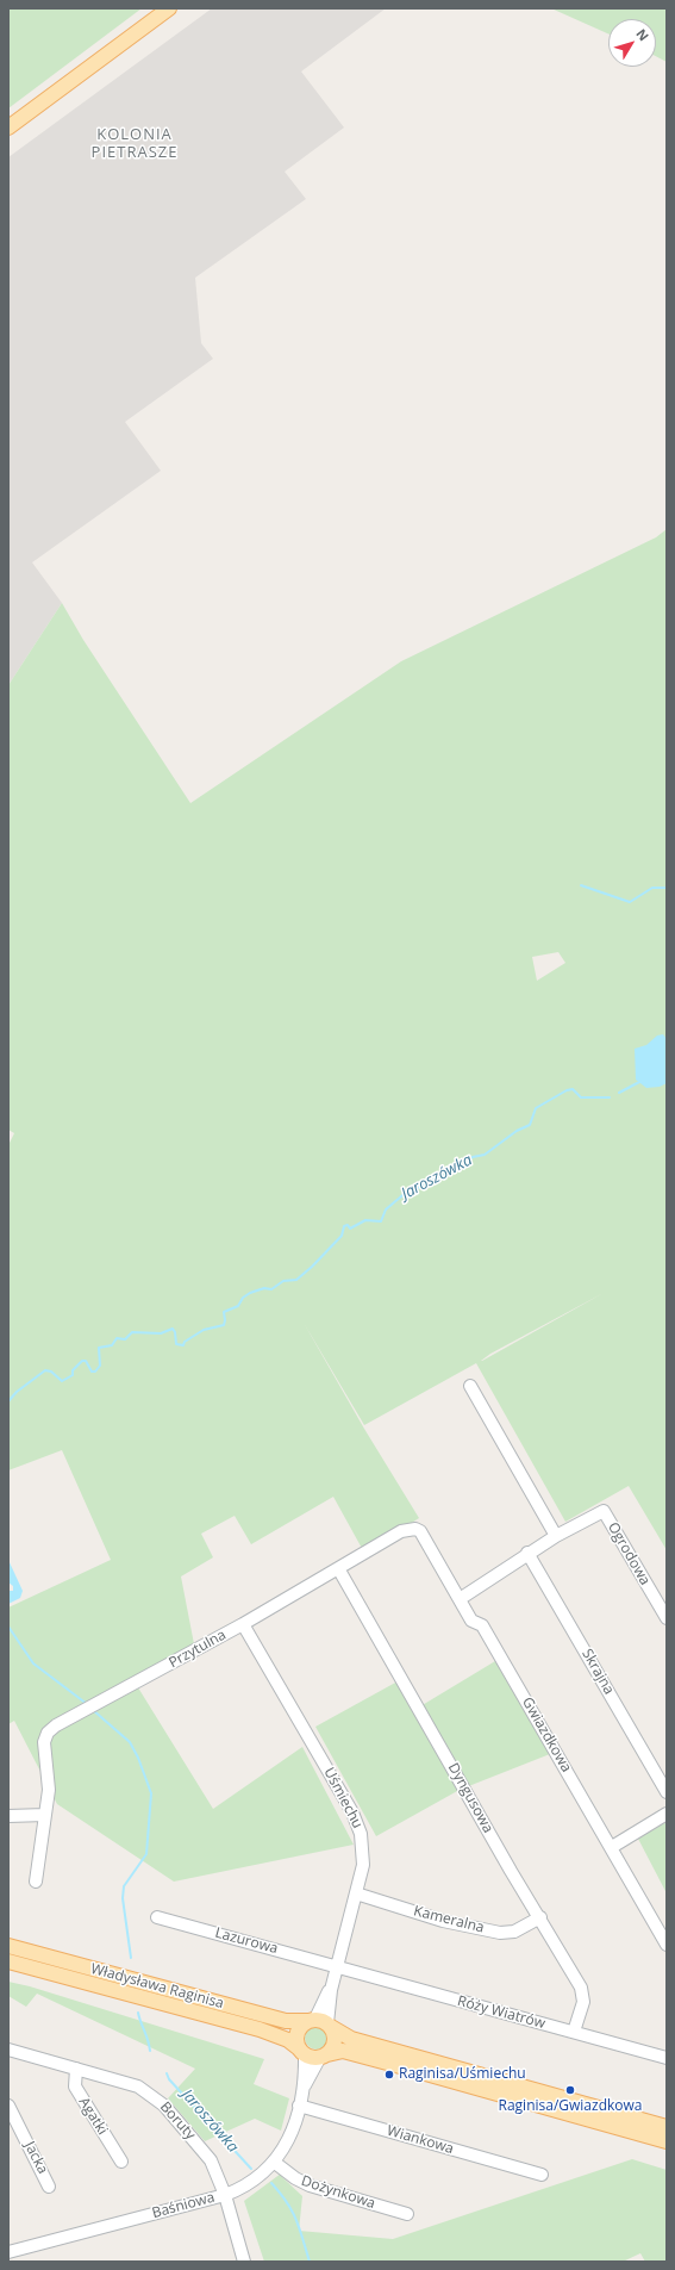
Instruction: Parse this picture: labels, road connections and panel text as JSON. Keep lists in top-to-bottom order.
{
  "streets": {
    "main road": ["Władysława Raginisa"],
    "street": [
      "Ogrodowa",
      "Przytulna",
      "Skrajna",
      "Gwiazdkowa",
      "Uśmiechu",
      "Dyngusowa",
      "Kameralna",
      "Lazurowa",
      "Róży Wiatrów",
      "Agatki",
      "Boruty",
      "Wiankowa",
      "Jacka",
      "Dożynkowa",
      "Baśniowa"
    ]
  },
  "crossings": [
    ["Ogrodowa", "Skrajna"],
    ["Ogrodowa", "Gwiazdkowa"],
    ["Przytulna", "Gwiazdkowa"],
    ["Przytulna", "Uśmiechu"],
    ["Przytulna", "Dyngusowa"],
    ["Uśmiechu", "Kameralna"],
    ["Uśmiechu", "Lazurowa"],
    ["Uśmiechu", "Władysława Raginisa"],
    ["Uśmiechu", "Róży Wiatrów"],
    ["Uśmiechu", "Baśniowa"],
    ["Dyngusowa", "Kameralna"],
    ["Dyngusowa", "Róży Wiatrów"],
    ["Lazurowa", "Róży Wiatrów"],
    ["Władysława Raginisa", "Baśniowa"],
    ["Agatki", "Boruty"],
    ["Boruty", "Baśniowa"],
    ["Wiankowa", "Baśniowa"],
    ["Dożynkowa", "Baśniowa"]
  ],
  "districts": ["KOLONIA PIETRASZE"],
  "water": ["Jaroszówka"],
  "places": ["Raginisa/Uśmiechu", "Raginisa/Gwiazdkowa"],
  "north": "top right"
}
